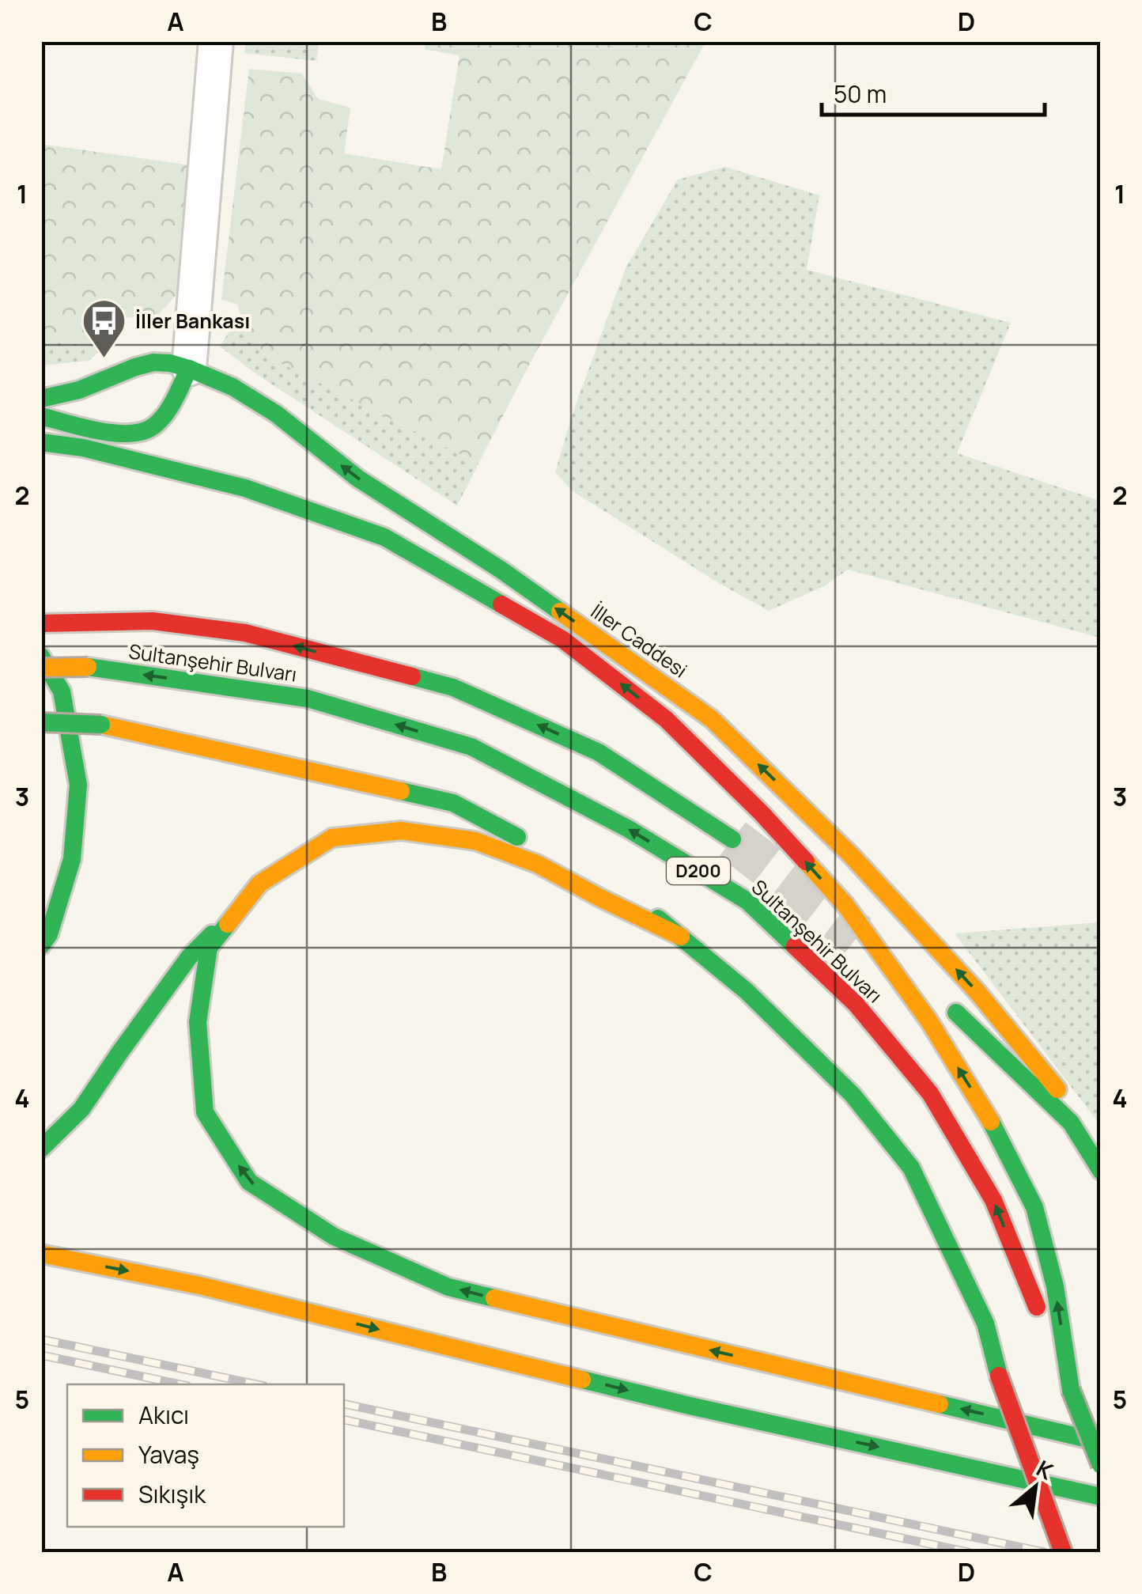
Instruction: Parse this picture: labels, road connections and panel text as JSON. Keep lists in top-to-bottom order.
{
  "streets": {
    "main road": ["İller Caddesi", "Sultanşehir Bulvarı", "D200"]
  },
  "places": {
    "bus stop": ["İller Bankası"]
  },
  "legend": ["Akıcı", "Yavaş", "Sıkışık"],
  "scale_bar": "50 m",
  "north": "top right",
  "grid": {
    "columns": [
      "A",
      "B",
      "C",
      "D"
    ],
    "rows": [
      "1",
      "2",
      "3",
      "4",
      "5"
    ]
  }
}
